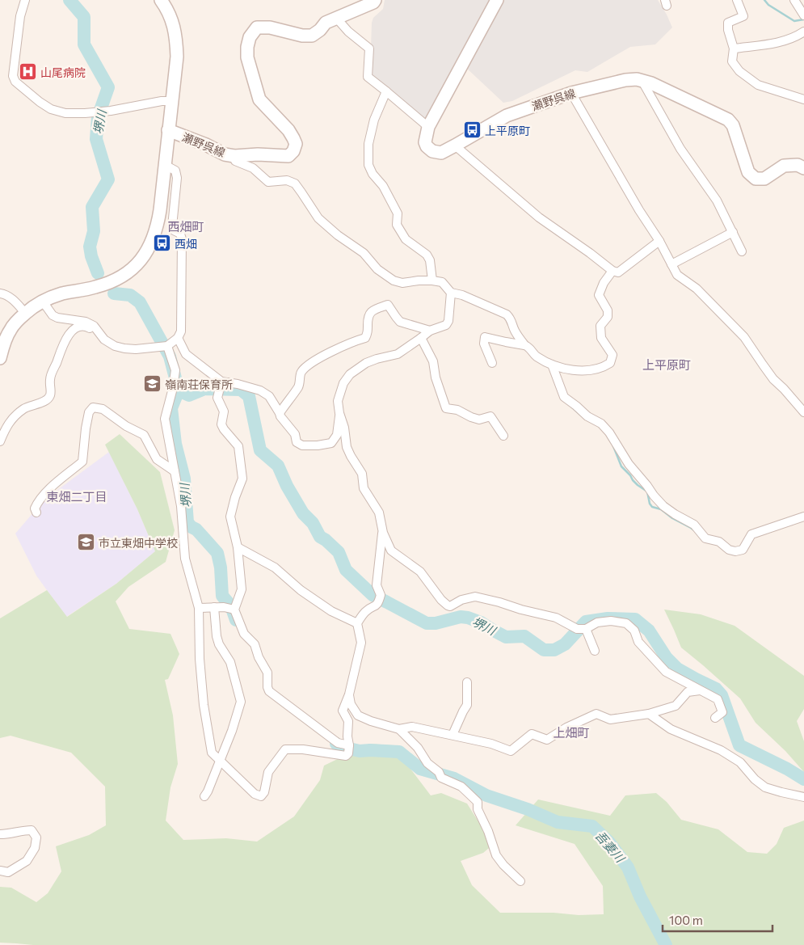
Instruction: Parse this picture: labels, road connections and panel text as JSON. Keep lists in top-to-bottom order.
{
  "streets": {
    "main road": ["瀬野呉線"]
  },
  "districts": [
    "西畑町",
    "上平原町",
    "東畑二丁目",
    "上畑町"
  ],
  "water": ["堺川", "吾妻川"],
  "places": {
    "hospital": ["山尾病院"],
    "bus stop": ["上平原町", "西畑"],
    "school or university": ["嶺南荘保育所", "市立東畑中学校"]
  },
  "scale_bar": "100 m"
}
